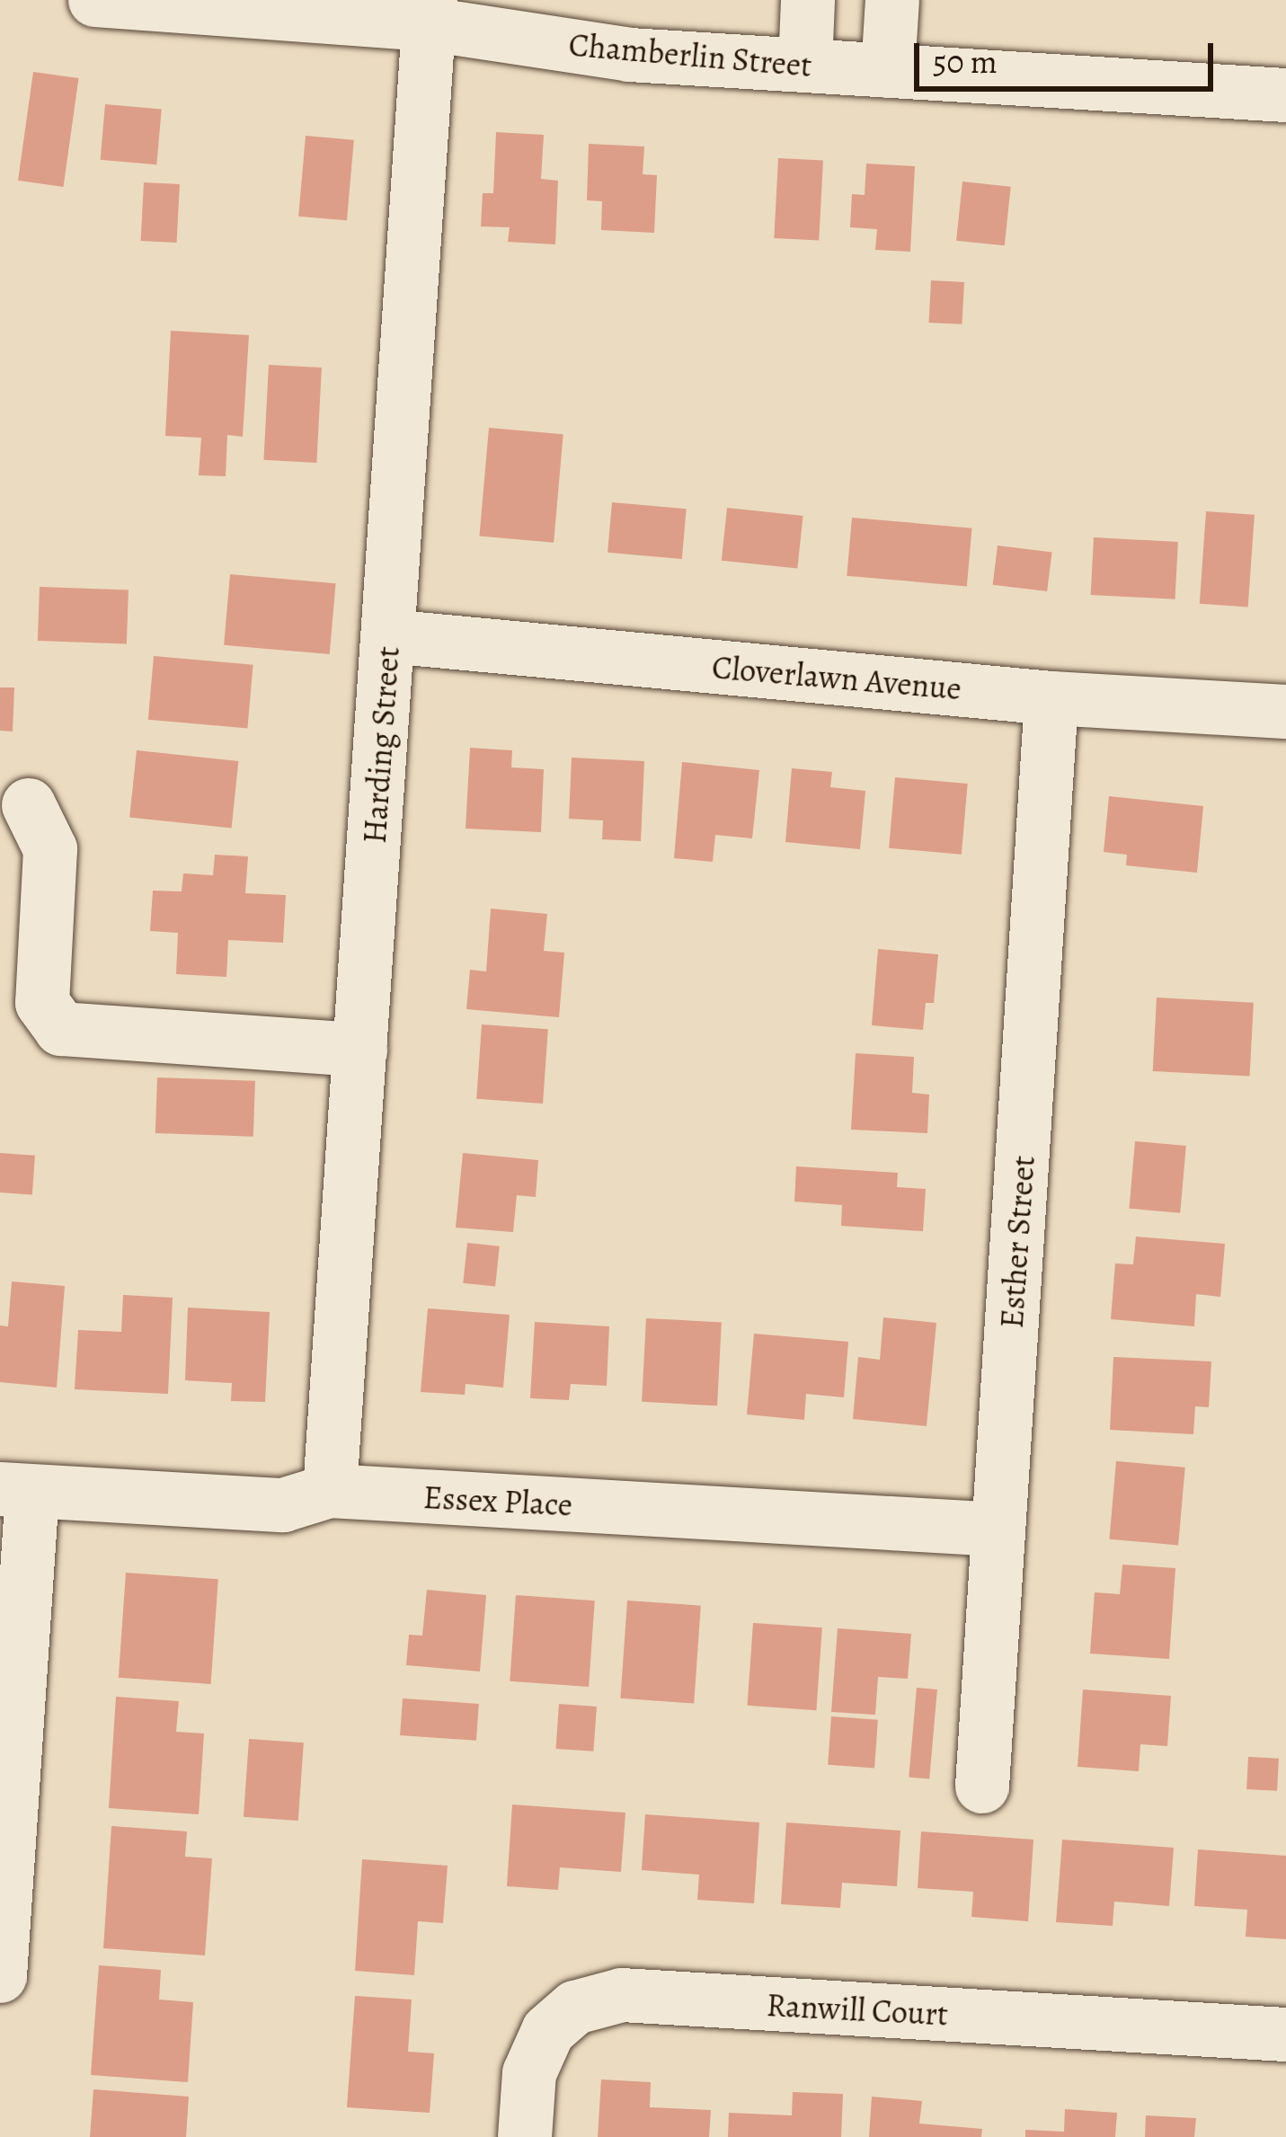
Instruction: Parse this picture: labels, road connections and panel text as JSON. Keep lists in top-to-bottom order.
{
  "streets": {
    "street": [
      "Chamberlin Street",
      "Cloverlawn Avenue",
      "Harding Street",
      "Esther Street",
      "Essex Place",
      "Ranwill Court"
    ]
  },
  "crossings": [
    ["Chamberlin Street", "Harding Street"],
    ["Cloverlawn Avenue", "Harding Street"],
    ["Cloverlawn Avenue", "Esther Street"],
    ["Harding Street", "Essex Place"],
    ["Esther Street", "Essex Place"]
  ],
  "scale_bar": "50 m"
}
